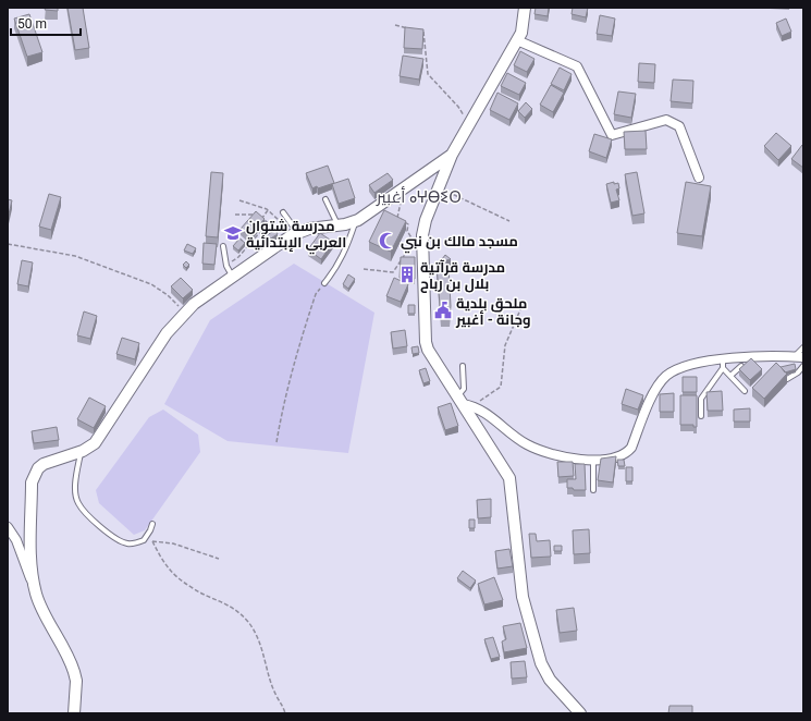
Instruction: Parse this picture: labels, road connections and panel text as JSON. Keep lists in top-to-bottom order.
{
  "districts": ["أغبير ⴰⵖⴱⵉⵔ"],
  "places": {
    "school or university": ["مدرسة شتوان العربي الإبتدائية"],
    "mosque": ["مسجد مالك بن نبي"],
    "building": ["مدرسة قرآتية بلال بن رباح"],
    "public building": ["ملحق بلدية وجانة - أغبير"]
  },
  "scale_bar": "50 m"
}
